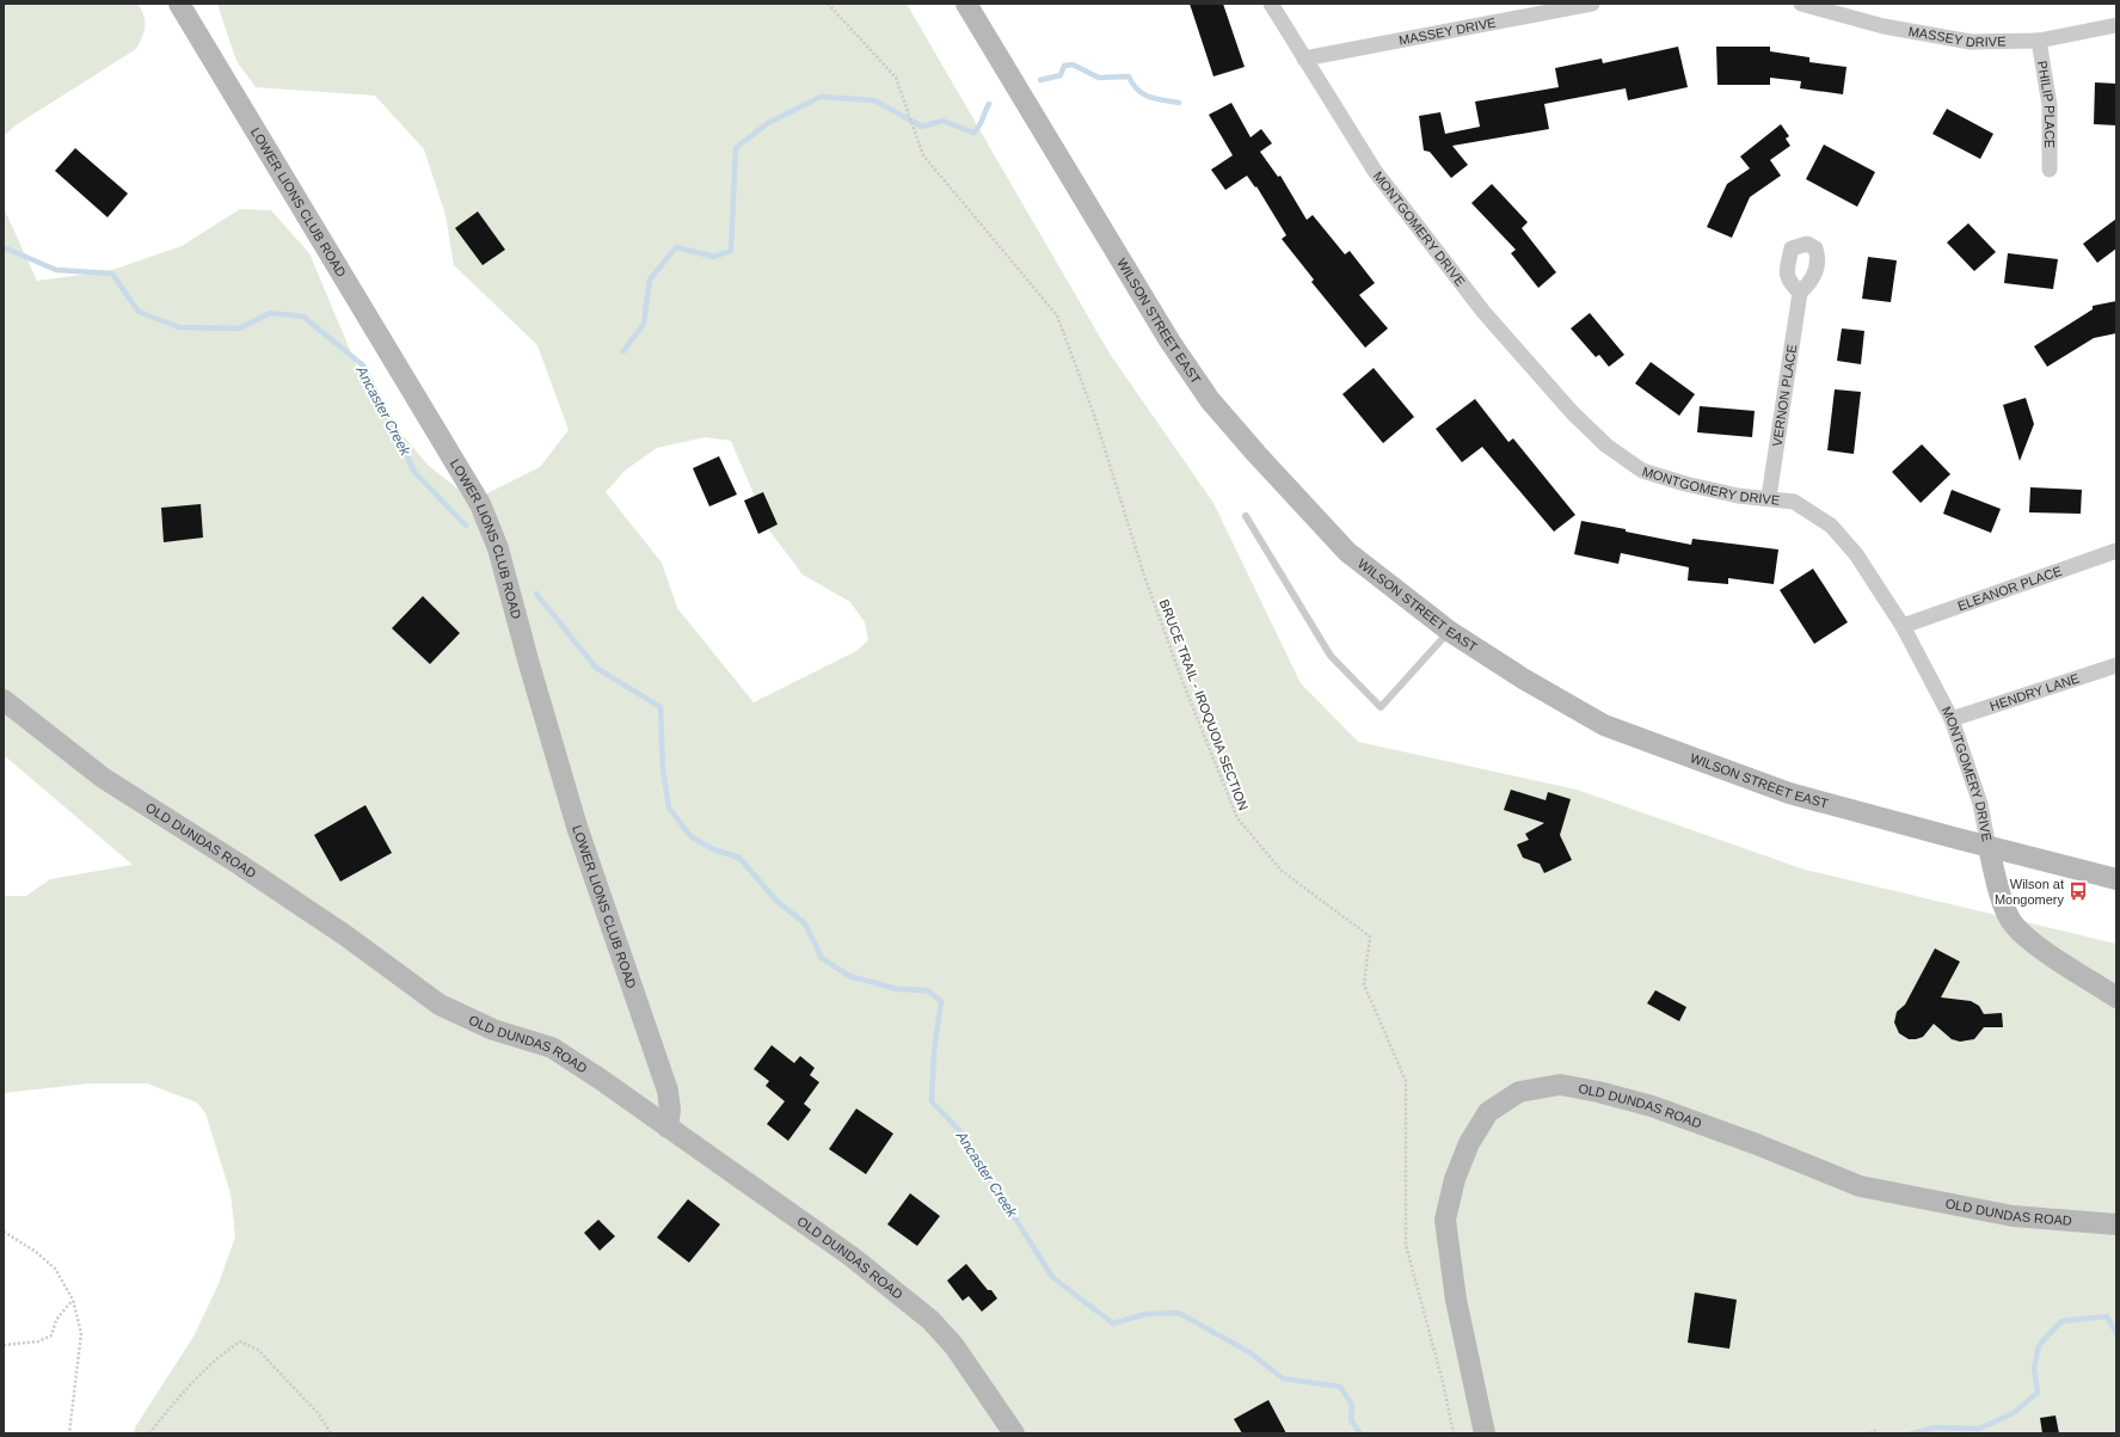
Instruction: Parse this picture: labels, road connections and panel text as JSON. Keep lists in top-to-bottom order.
{
  "streets": {
    "street": [
      "MASSEY DRIVE",
      "PHILIP PLACE",
      "LOWER LIONS CLUB ROAD",
      "MONTGOMERY DRIVE",
      "WILSON STREET EAST",
      "VERNON PLACE",
      "ELEANOR PLACE",
      "HENDRY LANE",
      "OLD DUNDAS ROAD"
    ],
    "path": ["BRUCE TRAIL - IROQUOIA SECTION"]
  },
  "crossings": [
    ["MASSEY DRIVE", "PHILIP PLACE"],
    ["MASSEY DRIVE", "MONTGOMERY DRIVE"],
    ["LOWER LIONS CLUB ROAD", "OLD DUNDAS ROAD"],
    ["MONTGOMERY DRIVE", "WILSON STREET EAST"],
    ["MONTGOMERY DRIVE", "VERNON PLACE"],
    ["MONTGOMERY DRIVE", "ELEANOR PLACE"],
    ["MONTGOMERY DRIVE", "HENDRY LANE"]
  ],
  "water": ["Ancaster Creek"],
  "places": {
    "bus stop": ["Wilson at Mongomery"]
  }
}
